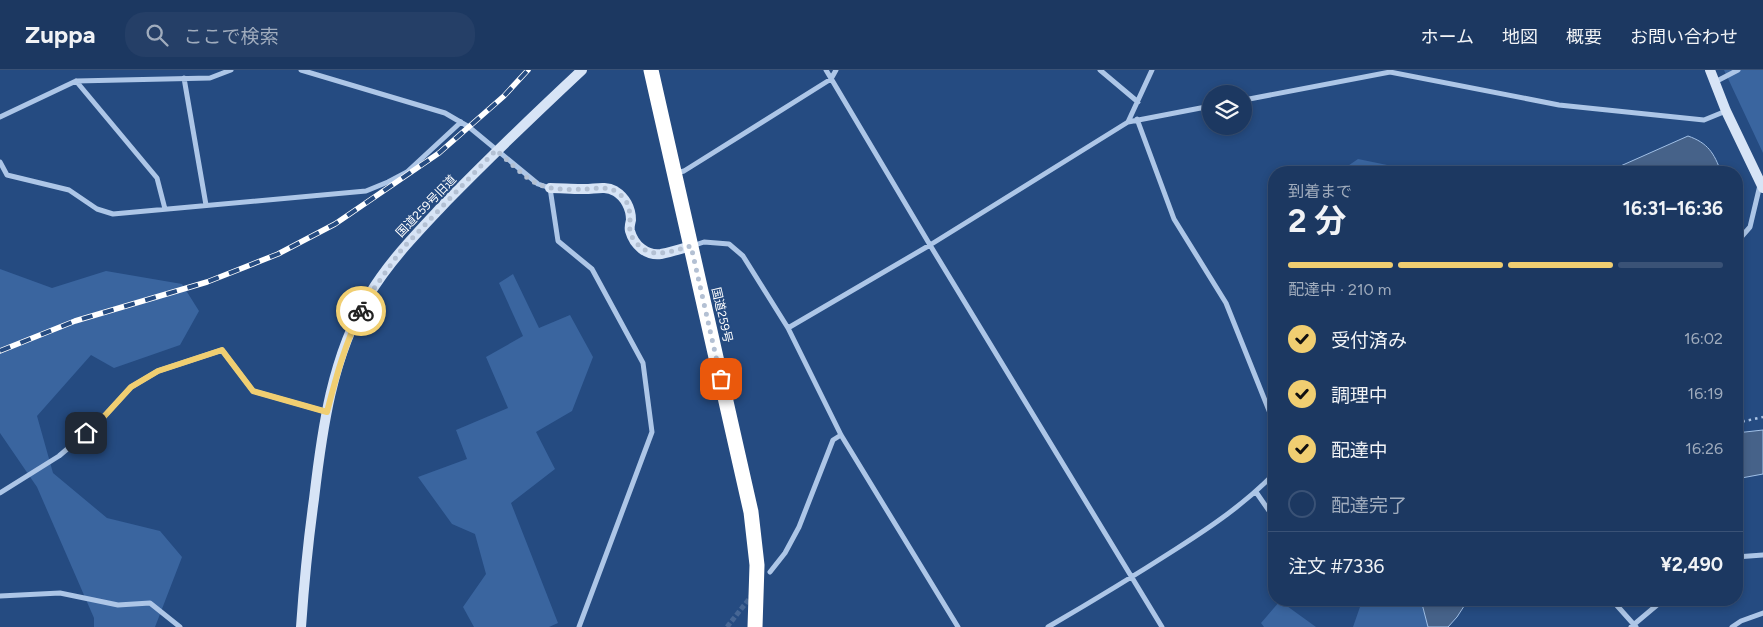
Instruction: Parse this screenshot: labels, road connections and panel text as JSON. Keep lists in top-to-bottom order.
{
  "streets": {
    "highway": ["国道259号"],
    "street": ["国道259号旧道"]
  },
  "page": {
    "header": "Zuppa",
    "search": "ここで検索",
    "nav": [
      "ホーム",
      "地図",
      "概要",
      "お問い合わせ"
    ],
    "heading": ["2 分", "到着まで", "16:31–16:36"],
    "panel": ["注文 #7336", "¥2,490"],
    "bar": "配達中 · 210 m",
    "list": [
      ["受付済み", "16:02"],
      ["調理中", "16:19"],
      ["配達中", "16:26"],
      "配達完了"
    ]
  }
}
